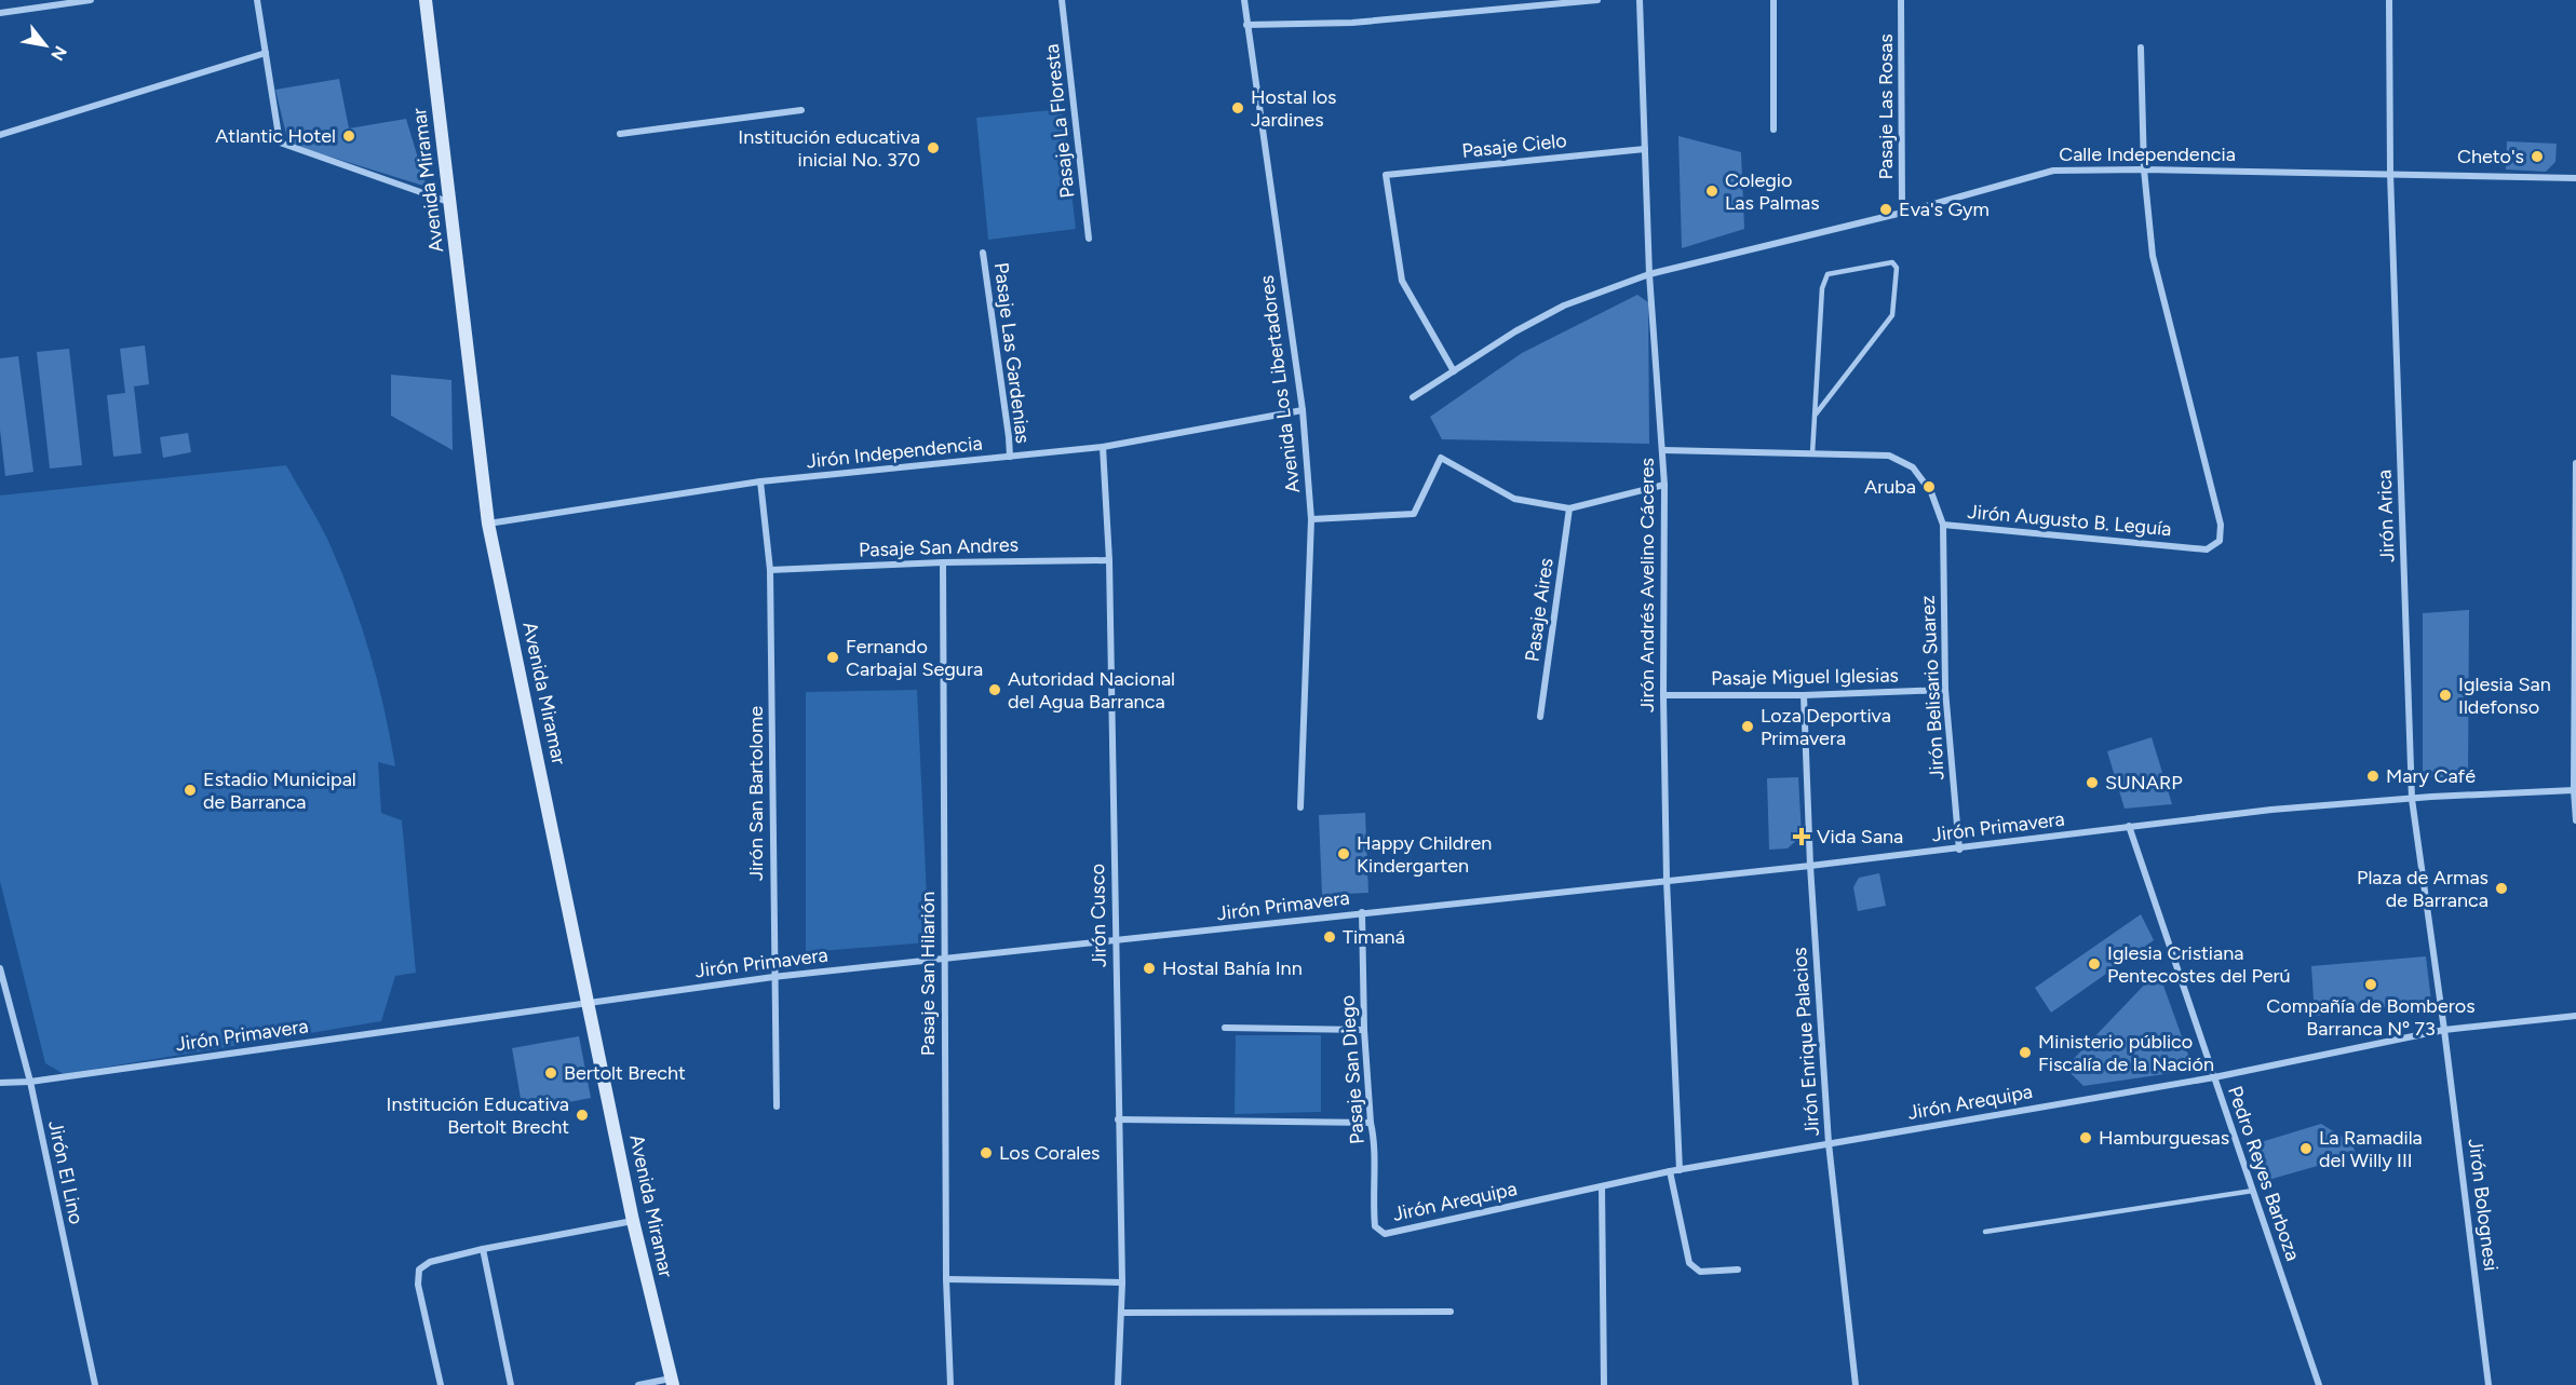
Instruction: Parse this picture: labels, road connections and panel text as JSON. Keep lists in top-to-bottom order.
{
  "streets": {
    "street": [
      "Pasaje Las Rosas",
      "Pasaje La Floresta",
      "Pasaje Cielo",
      "Calle Independencia",
      "Avenida Miramar",
      "Pasaje Las Gardenias",
      "Avenida Los Libertadores",
      "Jirón Independencia",
      "Jirón Arica",
      "Jirón Augusto B. Leguía",
      "Pasaje San Andres",
      "Jirón Andrés Avelino Cáceres",
      "Pasaje Aires",
      "Pasaje Miguel Iglesias",
      "Jirón Belisario Suarez",
      "Jirón San Bartolome",
      "Jirón Primavera",
      "Jirón Cusco",
      "Pasaje San Hilarión",
      "Jirón Enrique Palacios",
      "Pasaje San Diego",
      "Jirón Arequipa",
      "Jirón El Lino",
      "Pedro Reyes Barboza",
      "Jirón Bolognesi"
    ]
  },
  "crossings": [
    ["Pasaje Las Rosas", "Calle Independencia"],
    ["Pasaje Cielo", "Calle Independencia"],
    ["Pasaje Cielo", "Jirón Andrés Avelino Cáceres"],
    ["Calle Independencia", "Jirón Arica"],
    ["Calle Independencia", "Jirón Augusto B. Leguía"],
    ["Calle Independencia", "Jirón Andrés Avelino Cáceres"],
    ["Avenida Miramar", "Jirón Independencia"],
    ["Avenida Miramar", "Jirón Primavera"],
    ["Pasaje Las Gardenias", "Jirón Independencia"],
    ["Avenida Los Libertadores", "Jirón Independencia"],
    ["Jirón Independencia", "Jirón San Bartolome"],
    ["Jirón Independencia", "Jirón Cusco"],
    ["Jirón Arica", "Jirón Primavera"],
    ["Jirón Arica", "Jirón Arequipa"],
    ["Jirón Arica", "Jirón Bolognesi"],
    ["Jirón Augusto B. Leguía", "Jirón Andrés Avelino Cáceres"],
    ["Jirón Augusto B. Leguía", "Jirón Belisario Suarez"],
    ["Pasaje San Andres", "Jirón San Bartolome"],
    ["Pasaje San Andres", "Jirón Cusco"],
    ["Pasaje San Andres", "Pasaje San Hilarión"],
    ["Jirón Andrés Avelino Cáceres", "Pasaje Miguel Iglesias"],
    ["Jirón Andrés Avelino Cáceres", "Jirón Primavera"],
    ["Jirón Andrés Avelino Cáceres", "Jirón Arequipa"],
    ["Pasaje Miguel Iglesias", "Jirón Belisario Suarez"],
    ["Pasaje Miguel Iglesias", "Jirón Enrique Palacios"],
    ["Jirón Belisario Suarez", "Jirón Primavera"],
    ["Jirón San Bartolome", "Jirón Primavera"],
    ["Jirón Primavera", "Jirón Cusco"],
    ["Jirón Primavera", "Pasaje San Hilarión"],
    ["Jirón Primavera", "Jirón Enrique Palacios"],
    ["Jirón Primavera", "Pasaje San Diego"],
    ["Jirón Primavera", "Jirón El Lino"],
    ["Jirón Primavera", "Pedro Reyes Barboza"],
    ["Jirón Enrique Palacios", "Jirón Arequipa"],
    ["Pasaje San Diego", "Jirón Arequipa"],
    ["Jirón Arequipa", "Pedro Reyes Barboza"],
    ["Jirón Arequipa", "Jirón Bolognesi"]
  ],
  "places": {
    "other": [
      "Hostal los Jardines",
      "Atlantic Hotel",
      "Institución educativa inicial No. 370",
      "Cheto's",
      "Colegio Las Palmas",
      "Eva's Gym",
      "Aruba",
      "Fernando Carbajal Segura",
      "Autoridad Nacional del Agua Barranca",
      "Iglesia San Ildefonso",
      "Loza Deportiva Primavera",
      "Mary Café",
      "SUNARP",
      "Estadio Municipal de Barranca",
      "Happy Children Kindergarten",
      "Plaza de Armas de Barranca",
      "Timaná",
      "Iglesia Cristiana Pentecostes del Perú",
      "Hostal Bahía Inn",
      "Compañía de Bomberos Barranca Nº 73",
      "Ministerio público Fiscalía de la Nación",
      "Bertolt Brecht",
      "Institución Educativa Bertolt Brecht",
      "Hamburguesas",
      "La Ramadila del Willy III",
      "Los Corales"
    ],
    "health": ["Vida Sana"]
  },
  "north": "bottom right"
}
